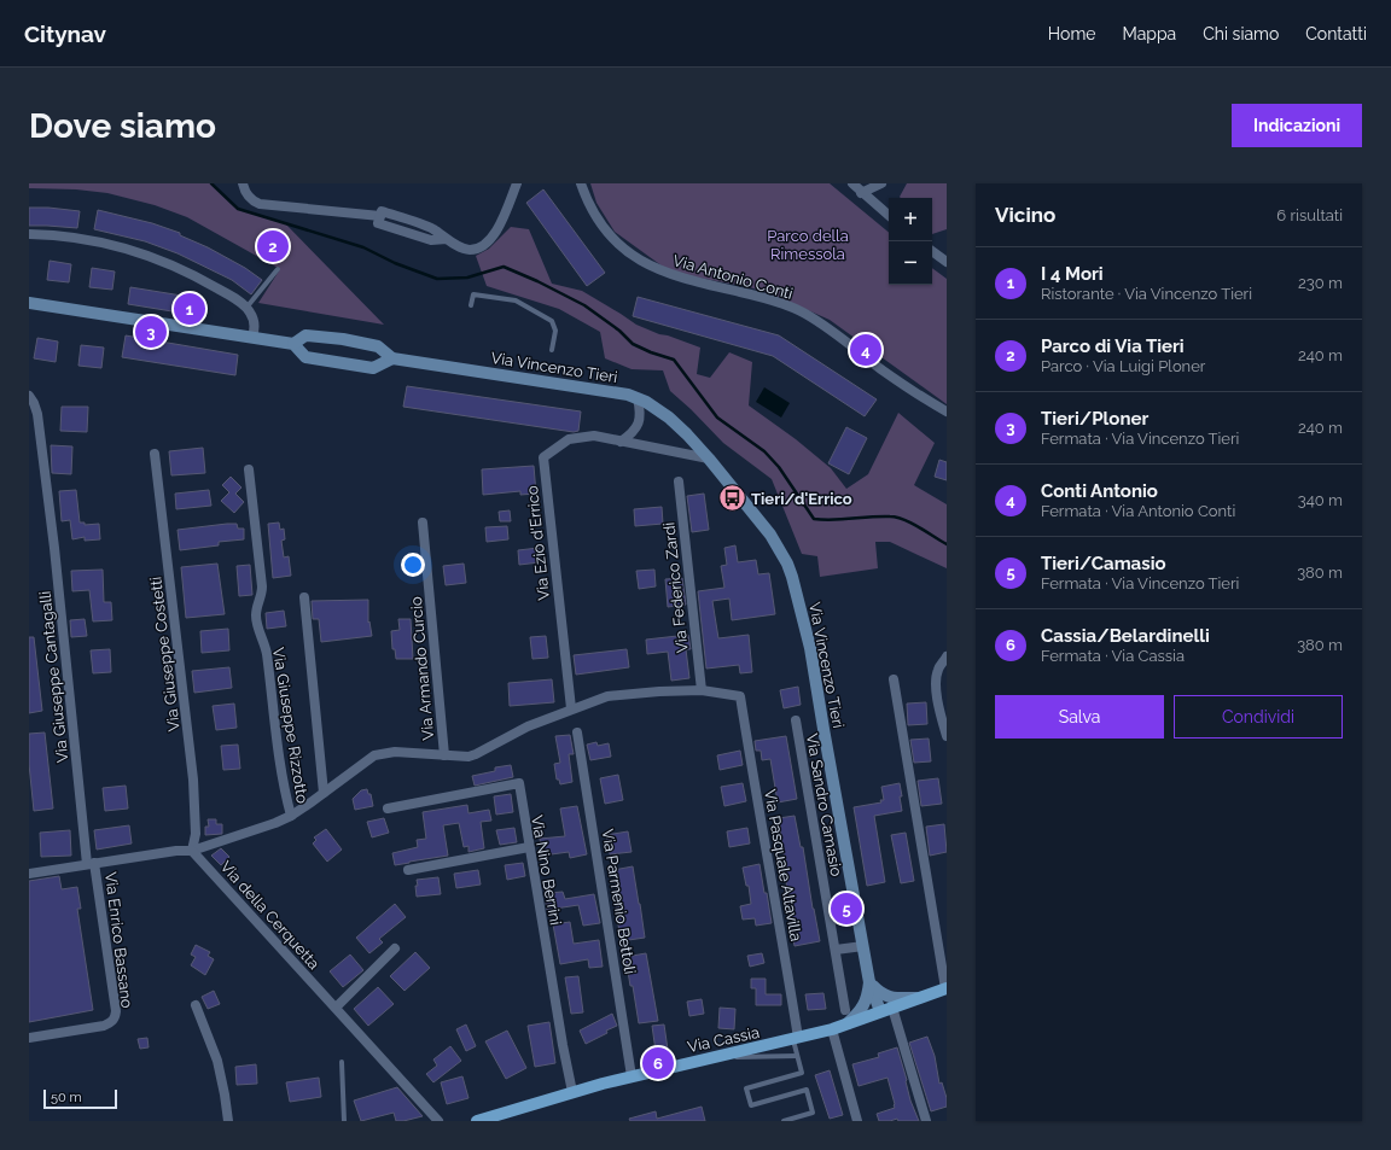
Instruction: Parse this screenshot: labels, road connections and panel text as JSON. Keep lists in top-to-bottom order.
{
  "streets": {
    "main road": ["Via Cassia"],
    "street": [
      "Via Antonio Conti",
      "Via Vincenzo Tieri",
      "Via Ezio d'Errico",
      "Via Federico Zardi",
      "Via Giuseppe Costetti",
      "Via Armando Curcio",
      "Via Giuseppe Cantagalli",
      "Via Giuseppe Rizzotto",
      "Via Sandro Camasio",
      "Via Pasquale Altavilla",
      "Via Nino Berrini",
      "Via Parmenio Bettoli",
      "Via della Cerquetta",
      "Via Enrico Bassano"
    ]
  },
  "crossings": [
    ["Via Vincenzo Tieri", "Via Ezio d'Errico"],
    ["Via Vincenzo Tieri", "Via Cassia"],
    ["Via Federico Zardi", "Via Pasquale Altavilla"],
    ["Via Giuseppe Costetti", "Via della Cerquetta"],
    ["Via Giuseppe Cantagalli", "Via Enrico Bassano"],
    ["Via Pasquale Altavilla", "Via Cassia"],
    ["Via Nino Berrini", "Via Cassia"],
    ["Via Parmenio Bettoli", "Via Cassia"]
  ],
  "parks": ["Parco della Rimessola"],
  "places": {
    "bus stop": ["Tieri/d'Errico"]
  },
  "scale_bar": "50 m",
  "page": {
    "header": "Citynav",
    "nav": [
      "Home",
      "Mappa",
      "Chi siamo",
      "Contatti"
    ],
    "buttons": [
      "Indicazioni",
      ["Salva", "Condividi"]
    ],
    "title": "Dove siamo",
    "heading": ["Vicino", "6 risultati"],
    "map_buttons": ["+", "−"],
    "pins": [
      "2",
      "1",
      "3",
      "4",
      "5",
      "6"
    ],
    "list": [
      {
        "mark": "1",
        "name": "I 4 Mori",
        "note": "Ristorante · Via Vincenzo Tieri",
        "value": "230 m"
      },
      {
        "mark": "2",
        "name": "Parco di Via Tieri",
        "note": "Parco · Via Luigi Ploner",
        "value": "240 m"
      },
      {
        "mark": "3",
        "name": "Tieri/Ploner",
        "note": "Fermata · Via Vincenzo Tieri",
        "value": "240 m"
      },
      {
        "mark": "4",
        "name": "Conti Antonio",
        "note": "Fermata · Via Antonio Conti",
        "value": "340 m"
      },
      {
        "mark": "5",
        "name": "Tieri/Camasio",
        "note": "Fermata · Via Vincenzo Tieri",
        "value": "380 m"
      },
      {
        "mark": "6",
        "name": "Cassia/Belardinelli",
        "note": "Fermata · Via Cassia",
        "value": "380 m"
      }
    ],
    "scale": "50 m"
  }
}
